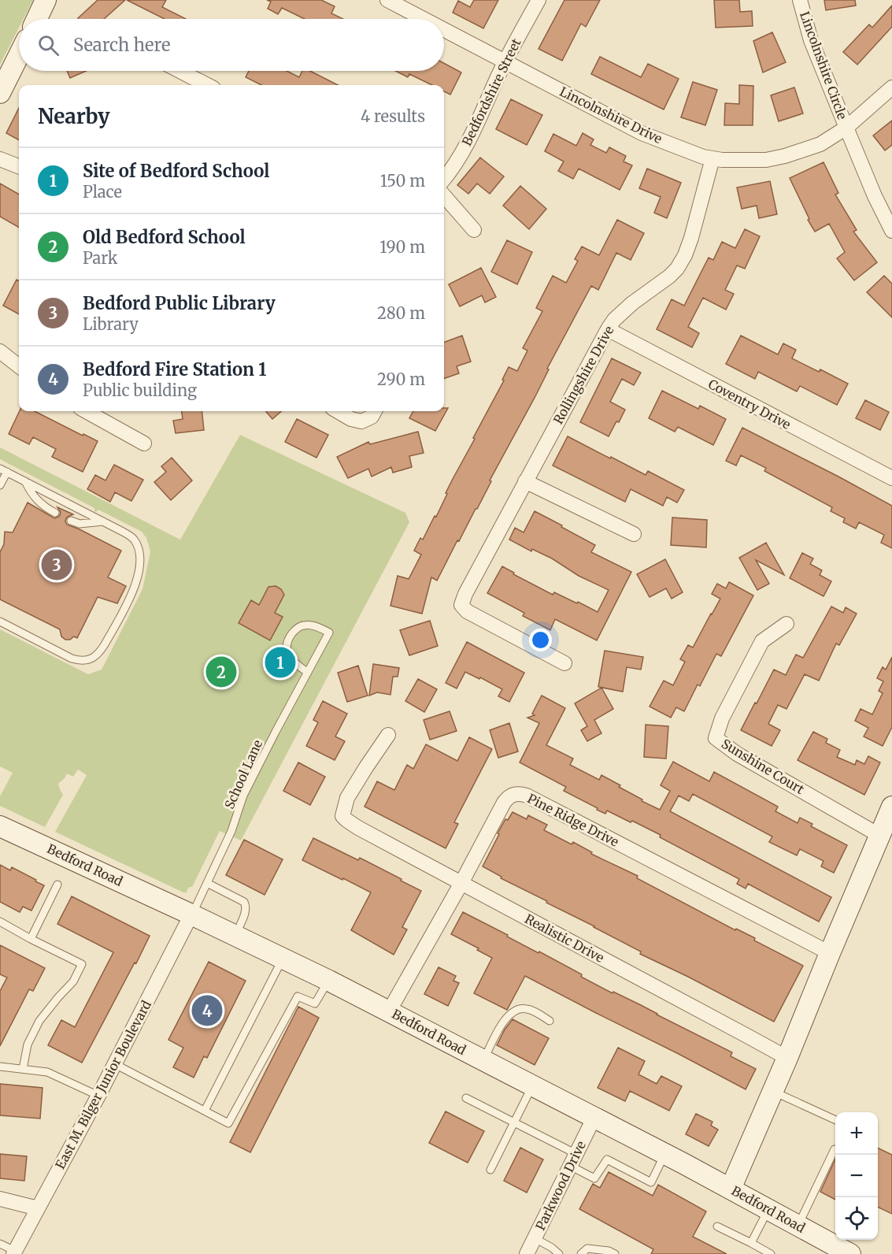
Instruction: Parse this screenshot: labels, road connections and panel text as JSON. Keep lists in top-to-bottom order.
{
  "streets": {
    "main road": ["Bedford Road"],
    "street": [
      "Lincolnshire Circle",
      "Bedfordshire Street",
      "Lincolnshire Drive",
      "Rollingshire Drive",
      "Coventry Drive",
      "Sunshine Court",
      "Pine Ridge Drive",
      "Realistic Drive",
      "East M. Bilger Junior Boulevard",
      "Parkwood Drive"
    ],
    "lane": ["School Lane"]
  },
  "crossings": [
    ["Lincolnshire Circle", "Lincolnshire Drive"],
    ["Bedfordshire Street", "Lincolnshire Drive"],
    ["Lincolnshire Drive", "Rollingshire Drive"],
    ["Rollingshire Drive", "Coventry Drive"],
    ["School Lane", "Bedford Road"],
    ["School Lane", "East M. Bilger Junior Boulevard"],
    ["Pine Ridge Drive", "Bedford Road"],
    ["Pine Ridge Drive", "Realistic Drive"],
    ["Bedford Road", "East M. Bilger Junior Boulevard"],
    ["Bedford Road", "Parkwood Drive"]
  ],
  "page": {
    "search": "Search here",
    "heading": ["Nearby", "4 results"],
    "list": [
      {
        "mark": "1",
        "name": "Site of Bedford School",
        "note": "Place",
        "value": "150 m"
      },
      {
        "mark": "2",
        "name": "Old Bedford School",
        "note": "Park",
        "value": "190 m"
      },
      {
        "mark": "3",
        "name": "Bedford Public Library",
        "note": "Library",
        "value": "280 m"
      },
      {
        "mark": "4",
        "name": "Bedford Fire Station 1",
        "note": "Public building",
        "value": "290 m"
      }
    ],
    "pins": [
      "3",
      "1",
      "2",
      "4"
    ],
    "map_buttons": ["+", "−"]
  }
}
